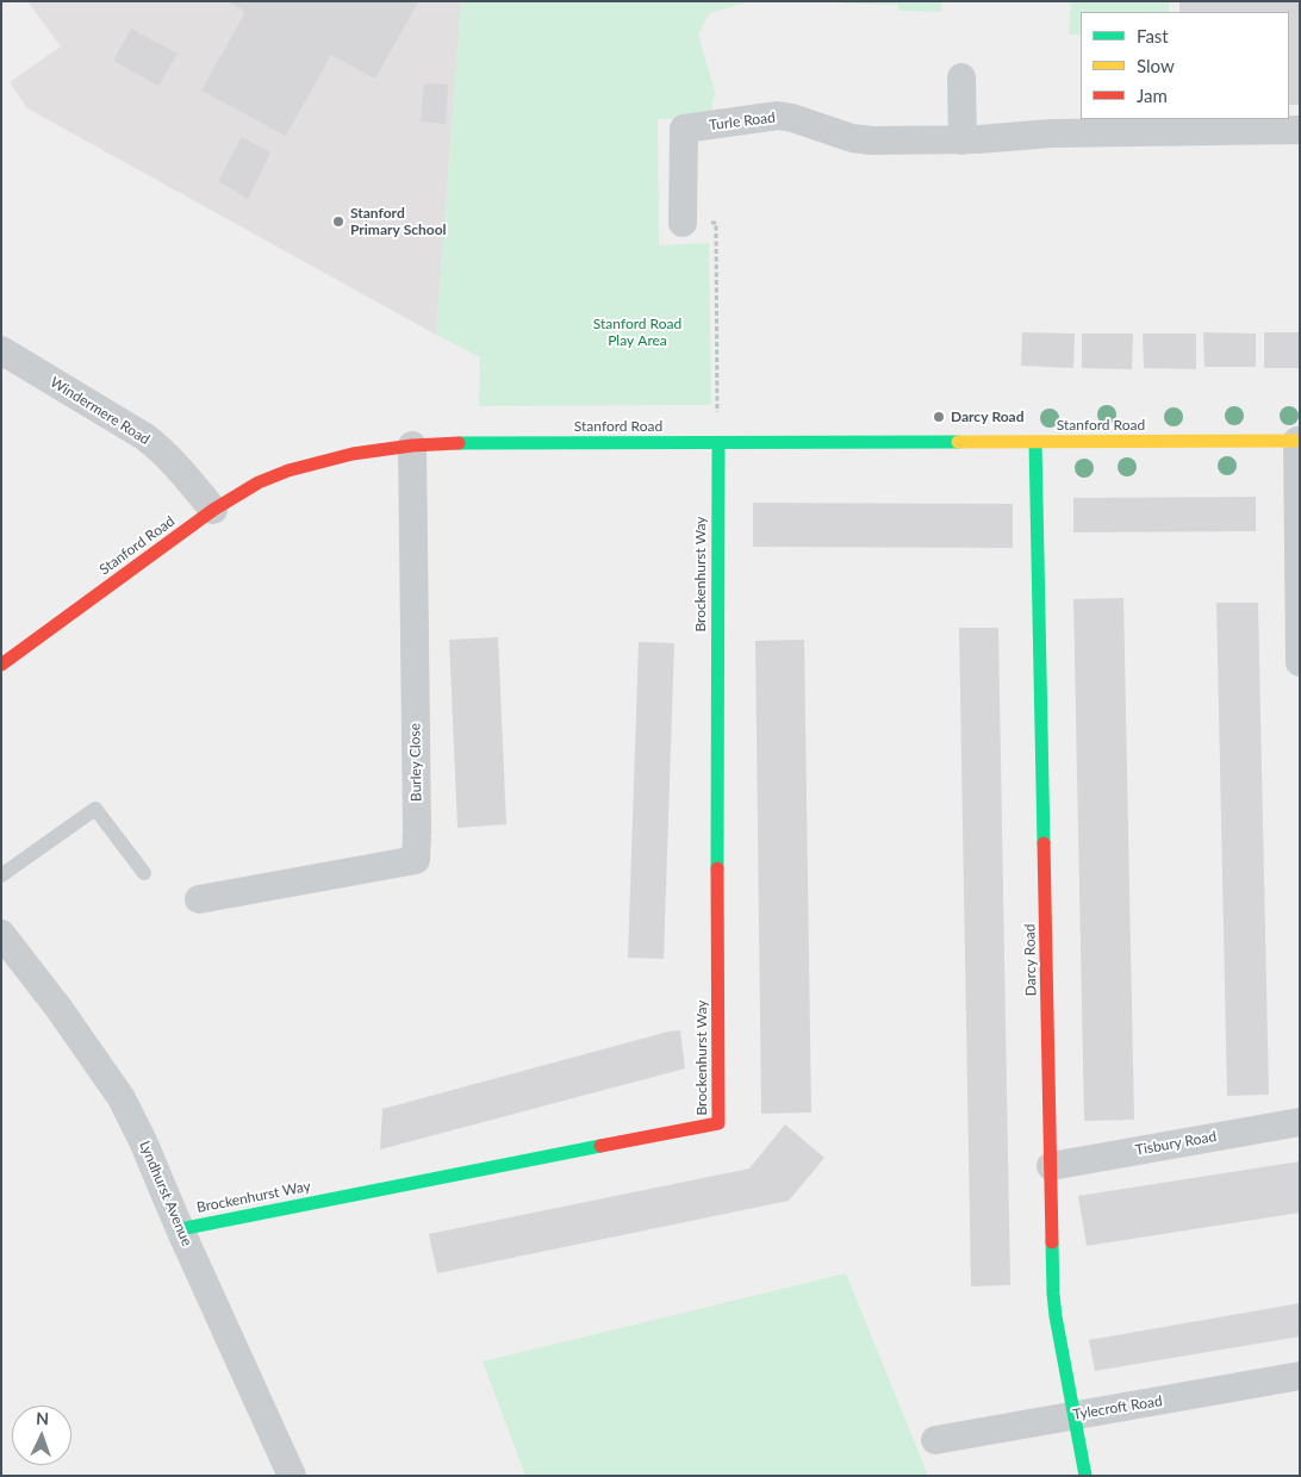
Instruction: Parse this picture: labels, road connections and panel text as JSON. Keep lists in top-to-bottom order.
{
  "streets": {
    "street": [
      "Turle Road",
      "Windermere Road",
      "Stanford Road",
      "Brockenhurst Way",
      "Burley Close",
      "Darcy Road",
      "Tisbury Road",
      "Lyndhurst Avenue",
      "Tylecroft Road"
    ]
  },
  "crossings": [
    ["Windermere Road", "Stanford Road"],
    ["Stanford Road", "Brockenhurst Way"],
    ["Stanford Road", "Burley Close"],
    ["Stanford Road", "Darcy Road"],
    ["Brockenhurst Way", "Lyndhurst Avenue"],
    ["Darcy Road", "Tisbury Road"],
    ["Darcy Road", "Tylecroft Road"]
  ],
  "parks": ["Stanford Road Play Area"],
  "places": ["Stanford Primary School", "Darcy Road"],
  "legend": ["Fast", "Slow", "Jam"],
  "north": "top"
}
